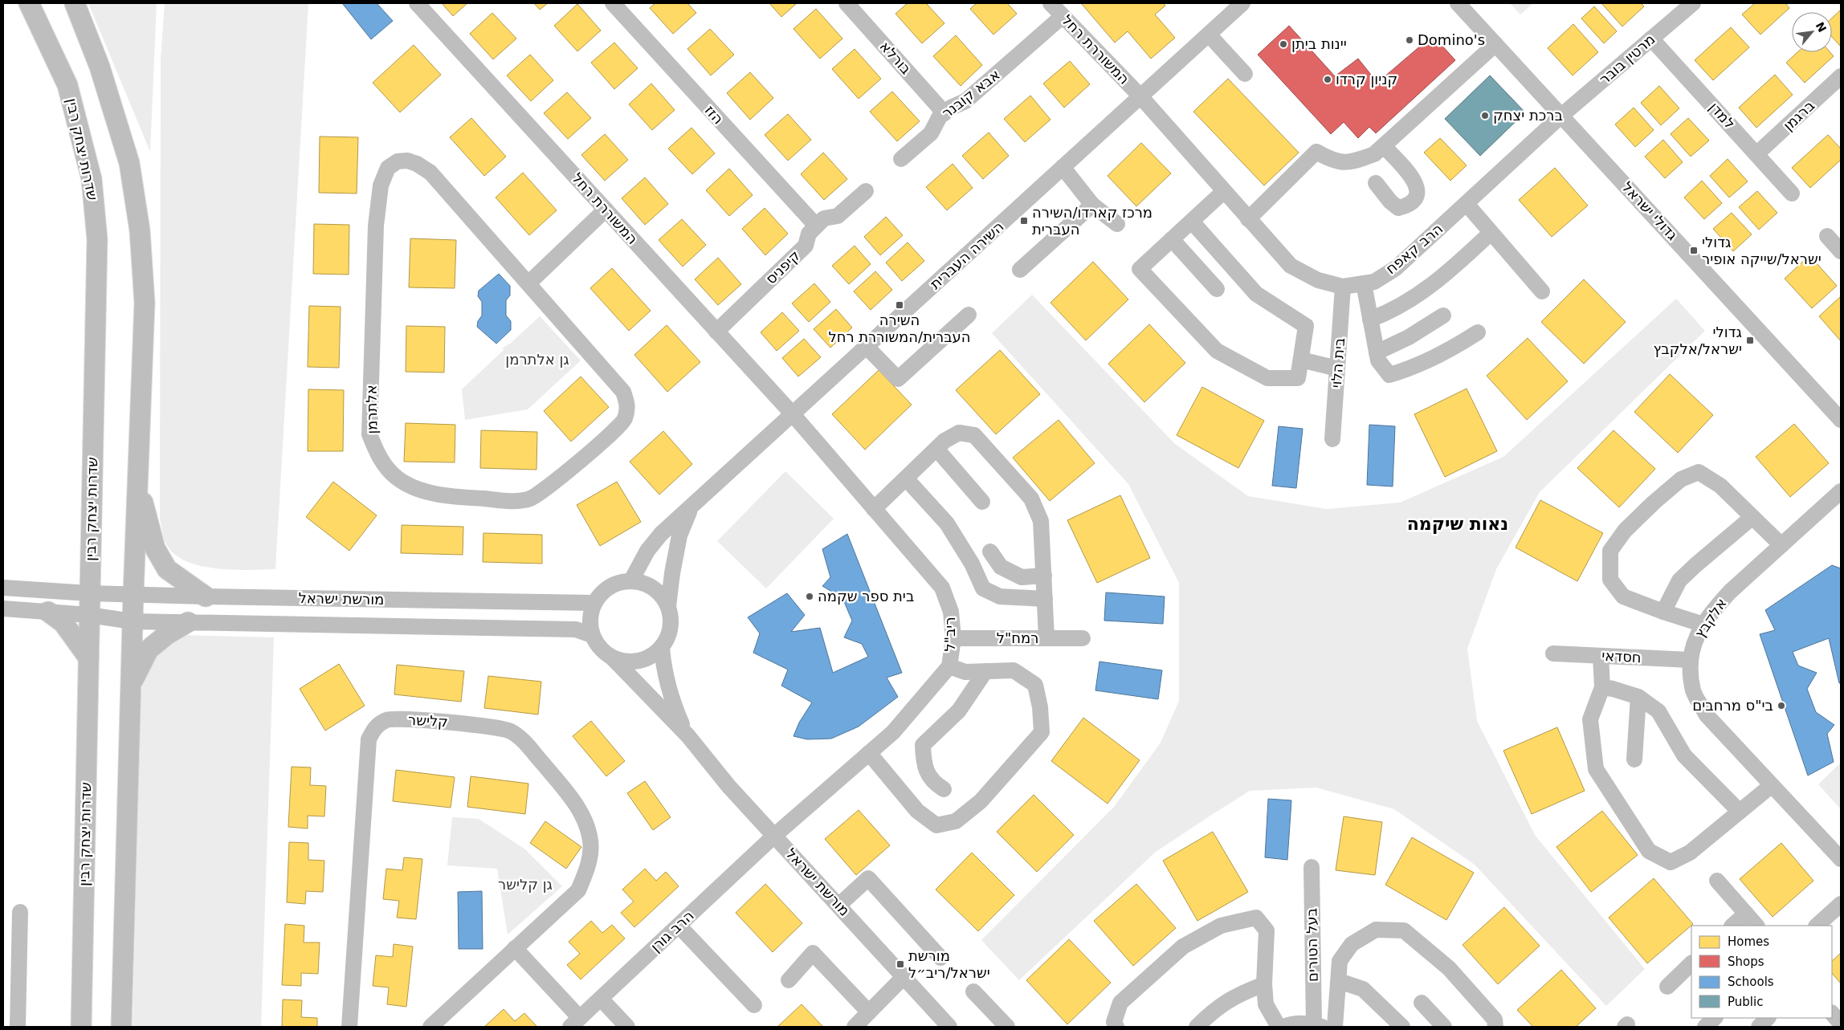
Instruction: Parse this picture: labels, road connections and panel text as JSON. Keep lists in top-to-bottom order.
{
  "streets": {
    "main road": ["שדרות יצחק רבין"],
    "street": [
      "המשוררת רחל",
      "בורלא",
      "מרטין בובר",
      "אבא קובנר",
      "הזז",
      "למדן",
      "ברגמן",
      "גדולי ישראל",
      "הרב קאפח",
      "השירה העברית",
      "קיפניס",
      "בית הלוי",
      "אלתרמן",
      "מורשת ישראל",
      "אלקבץ",
      "ריב\"ל",
      "רמח\"ל",
      "חסדאי",
      "קלישר",
      "הרב גורן",
      "בעל הטורים"
    ]
  },
  "crossings": [
    ["המשוררת רחל", "אבא קובנר"],
    ["המשוררת רחל", "הרב קאפח"],
    ["המשוררת רחל", "השירה העברית"],
    ["המשוררת רחל", "קיפניס"],
    ["המשוררת רחל", "ריב\"ל"],
    ["בורלא", "אבא קובנר"],
    ["מרטין בובר", "למדן"],
    ["מרטין בובר", "גדולי ישראל"],
    ["מרטין בובר", "הרב קאפח"],
    ["הזז", "קיפניס"],
    ["למדן", "ברגמן"],
    ["שדרות יצחק רבין", "מורשת ישראל"],
    ["גדולי ישראל", "הרב קאפח"],
    ["הרב קאפח", "השירה העברית"],
    ["הרב קאפח", "בית הלוי"],
    ["השירה העברית", "מורשת ישראל"],
    ["השירה העברית", "ריב\"ל"],
    ["מורשת ישראל", "ריב\"ל"],
    ["מורשת ישראל", "הרב גורן"],
    ["אלקבץ", "חסדאי"],
    ["ריב\"ל", "רמח\"ל"],
    ["ריב\"ל", "הרב גורן"]
  ],
  "districts": ["נאות שיקמה"],
  "parks": ["גן אלתרמן", "גן קלישר"],
  "places": {
    "other": [
      "Domino's",
      "יינות ביתן",
      "קניון קרדו",
      "ברכת יצחק",
      "בית ספר שקמה",
      "בי\"ס מרחבים"
    ],
    "transit": [
      "מרכז קארדו/השירה העברית",
      "גדולי ישראל/שייקה אופיר",
      "השירה העברית/המשוררת רחל",
      "גדולי ישראל/אלקבץ",
      "מורשת ישראל/ריב״ל"
    ]
  },
  "legend": [
    "Homes",
    "Shops",
    "Schools",
    "Public"
  ],
  "north": "top right"
}
